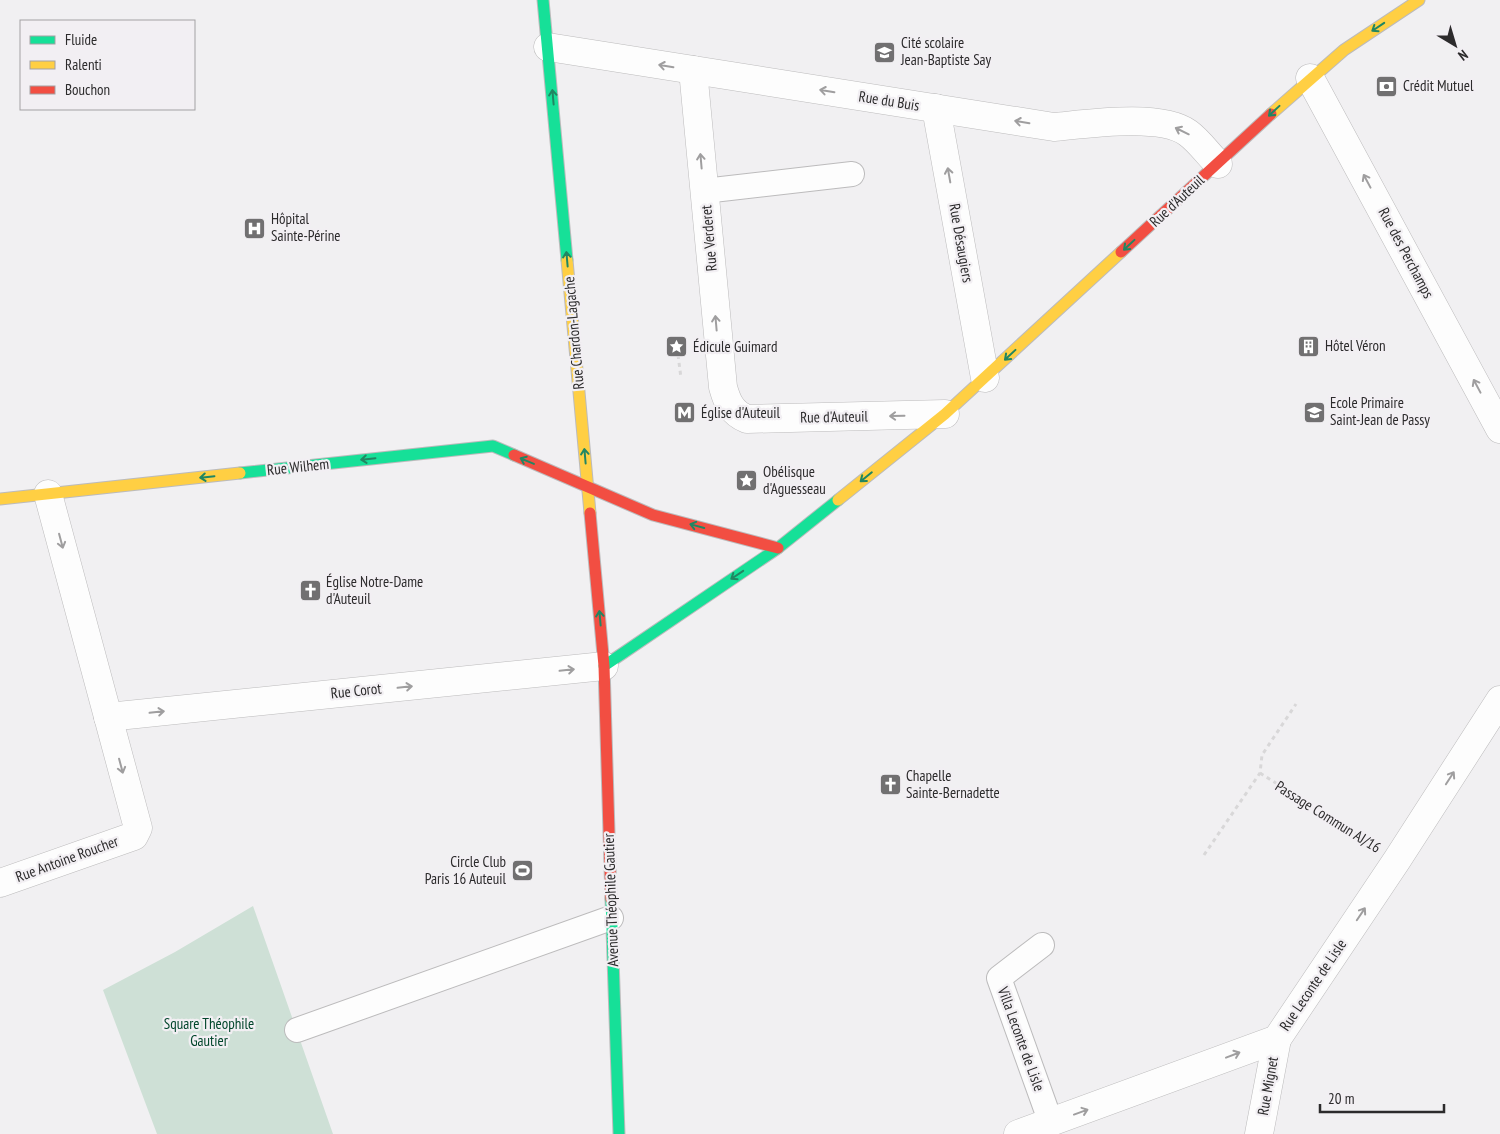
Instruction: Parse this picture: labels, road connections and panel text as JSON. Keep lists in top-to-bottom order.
{
  "streets": {
    "street": [
      "Rue du Buis",
      "Rue d'Auteuil",
      "Rue Verderet",
      "Rue Désaugiers",
      "Rue des Perchamps",
      "Rue Chardon-Lagache",
      "Rue Wilhem",
      "Rue Corot",
      "Rue Antoine Roucher",
      "Avenue Théophile Gautier",
      "Rue Leconte de Lisle",
      "Rue Mignet"
    ],
    "lane": ["Villa Leconte de Lisle"],
    "path": ["Passage Commun AJ/16"]
  },
  "crossings": [
    ["Rue du Buis", "Rue d'Auteuil"],
    ["Rue du Buis", "Rue Verderet"],
    ["Rue du Buis", "Rue Désaugiers"],
    ["Rue du Buis", "Rue Chardon-Lagache"],
    ["Rue d'Auteuil", "Rue Verderet"],
    ["Rue d'Auteuil", "Rue Désaugiers"],
    ["Rue d'Auteuil", "Rue des Perchamps"],
    ["Rue d'Auteuil", "Rue Chardon-Lagache"],
    ["Rue d'Auteuil", "Rue Corot"],
    ["Rue d'Auteuil", "Avenue Théophile Gautier"],
    ["Rue Chardon-Lagache", "Rue Wilhem"],
    ["Rue Chardon-Lagache", "Rue Corot"],
    ["Rue Chardon-Lagache", "Avenue Théophile Gautier"],
    ["Rue Corot", "Rue Antoine Roucher"],
    ["Rue Corot", "Avenue Théophile Gautier"],
    ["Passage Commun AJ/16", "Rue Leconte de Lisle"],
    ["Rue Leconte de Lisle", "Villa Leconte de Lisle"],
    ["Rue Leconte de Lisle", "Rue Mignet"]
  ],
  "one_way": [
    "Rue du Buis",
    "Rue d'Auteuil",
    "Rue Verderet",
    "Rue Désaugiers",
    "Rue des Perchamps",
    "Rue Chardon-Lagache",
    "Rue Wilhem",
    "Rue Corot",
    "Rue Leconte de Lisle"
  ],
  "parks": ["Square Théophile Gautier"],
  "places": {
    "school or university": ["Cité scolaire Jean-Baptiste Say", "Ecole Primaire Saint-Jean de Passy"],
    "bank": ["Crédit Mutuel"],
    "hospital": ["Hôpital Sainte-Périne"],
    "building": ["Hôtel Véron"],
    "place": ["Édicule Guimard", "Obélisque d'Aguesseau"],
    "metro station": ["Église d'Auteuil"],
    "church": ["Église Notre-Dame d'Auteuil", "Chapelle Sainte-Bernadette"],
    "sports": ["Circle Club Paris 16 Auteuil"]
  },
  "legend": ["Fluide", "Ralenti", "Bouchon"],
  "scale_bar": "20 m",
  "north": "bottom right"
}
